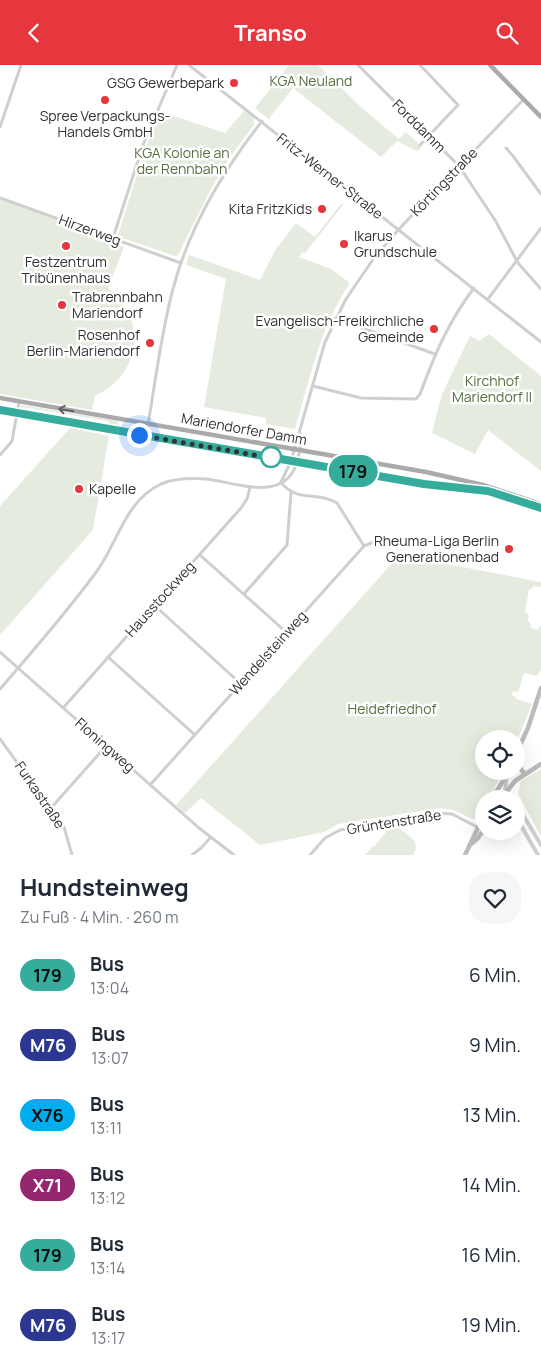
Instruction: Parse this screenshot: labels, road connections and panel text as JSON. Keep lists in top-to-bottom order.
{
  "streets": {
    "main road": ["Mariendorfer Damm"],
    "street": [
      "Forddamm",
      "Fritz-Werner-Straße",
      "Körtingstraße",
      "Hirzerweg",
      "Hausstockweg",
      "Wendelsteinweg",
      "Floningweg",
      "Furkastraße",
      "Grüntenstraße"
    ]
  },
  "crossings": [
    ["Forddamm", "Körtingstraße"],
    ["Fritz-Werner-Straße", "Körtingstraße"],
    ["Körtingstraße", "Mariendorfer Damm"],
    ["Hausstockweg", "Floningweg"],
    ["Wendelsteinweg", "Floningweg"]
  ],
  "parks": [
    "KGA Neuland",
    "KGA Kolonie an der Rennbahn",
    "Kirchhof Mariendorf II",
    "Heidefriedhof"
  ],
  "places": [
    "GSG Gewerbepark",
    "Spree Verpackungs- Handels GmbH",
    "Kita FritzKids",
    "Ikarus Grundschule",
    "Festzentrum Tribünenhaus",
    "Trabrennbahn Mariendorf",
    "Evangelisch-Freikirchliche Gemeinde",
    "Rosenhof Berlin-Mariendorf",
    "Kapelle",
    "Rheuma-Liga Berlin Generationenbad"
  ],
  "lines": ["bus line 179"],
  "page": {
    "header": "Transo",
    "on_map": "179",
    "heading": ["Hundsteinweg", "Zu Fuß · 4 Min. · 260 m"],
    "list": [
      {
        "mark": "179",
        "name": "Bus",
        "note": "13:04",
        "value": "6 Min."
      },
      {
        "mark": "M76",
        "name": "Bus",
        "note": "13:07",
        "value": "9 Min."
      },
      {
        "mark": "X76",
        "name": "Bus",
        "note": "13:11",
        "value": "13 Min."
      },
      {
        "mark": "X71",
        "name": "Bus",
        "note": "13:12",
        "value": "14 Min."
      },
      {
        "mark": "179",
        "name": "Bus",
        "note": "13:14",
        "value": "16 Min."
      },
      {
        "mark": "M76",
        "name": "Bus",
        "note": "13:17",
        "value": "19 Min."
      }
    ]
  }
}
